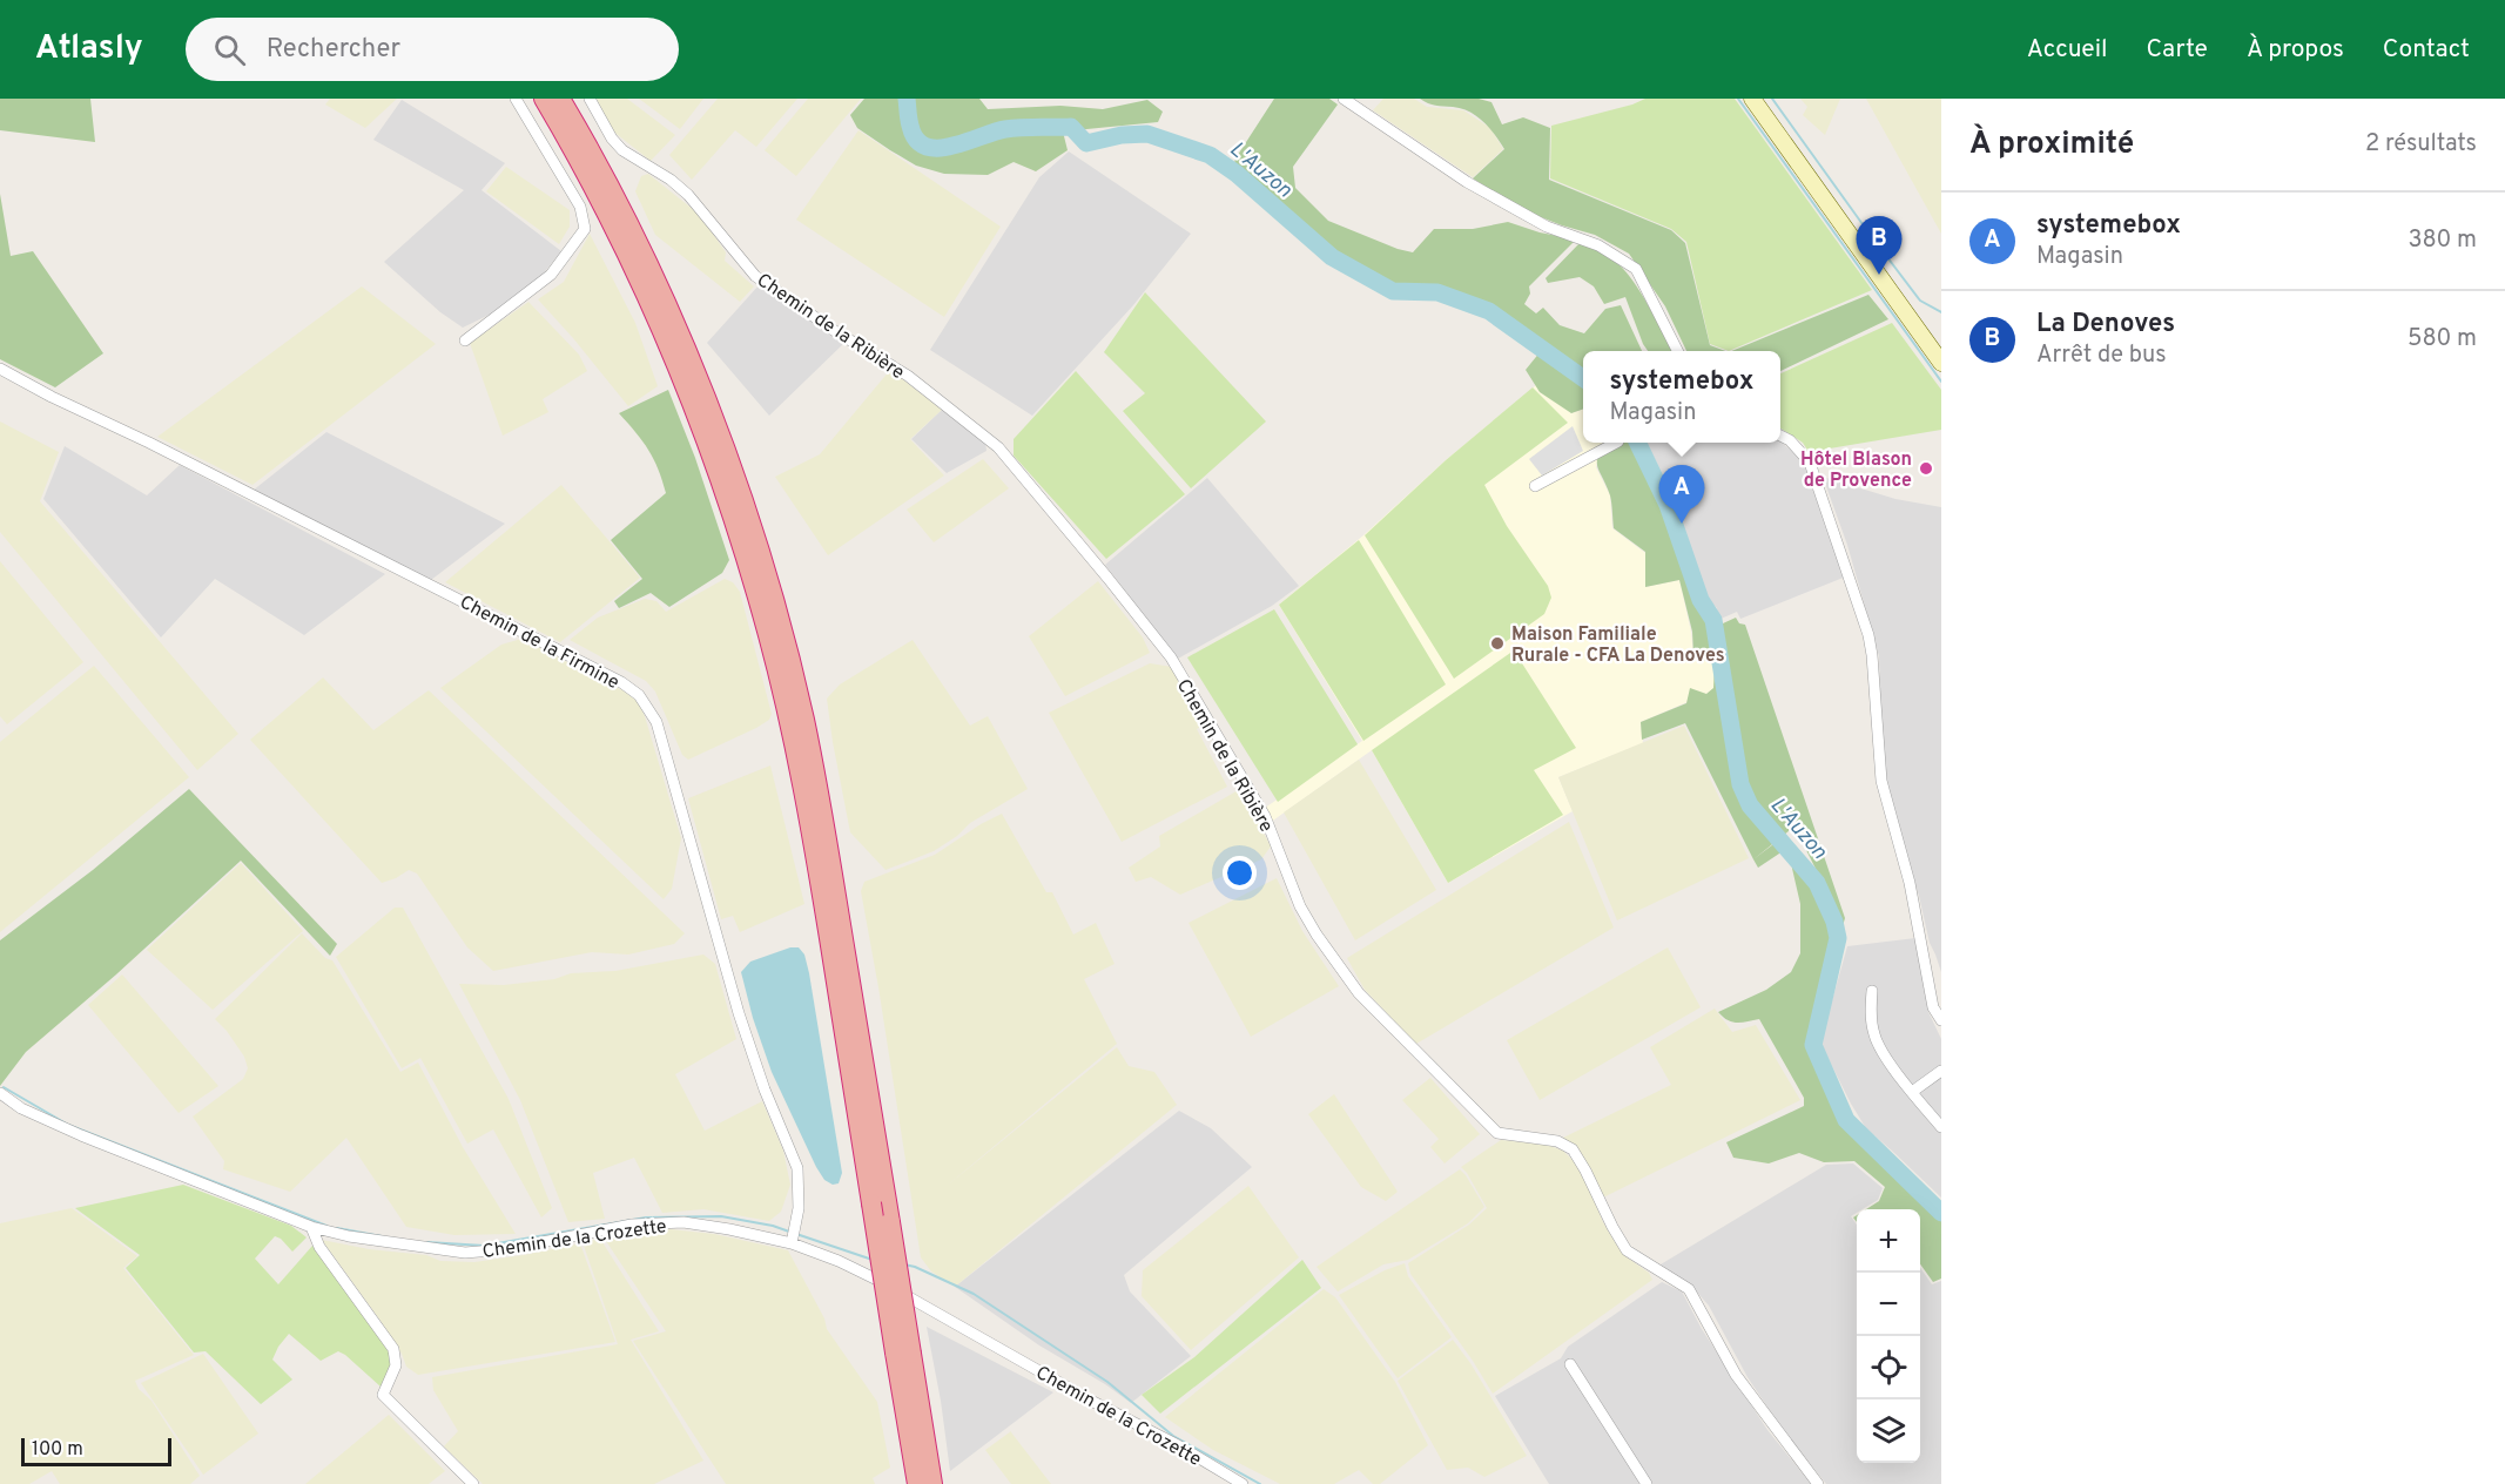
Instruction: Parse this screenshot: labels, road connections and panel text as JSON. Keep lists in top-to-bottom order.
{
  "streets": {
    "street": ["Chemin de la Ribière", "Chemin de la Firmine", "Chemin de la Crozette"]
  },
  "crossings": [
    ["Chemin de la Firmine", "Chemin de la Crozette"]
  ],
  "water": ["L'Auzon"],
  "places": ["Hôtel Blason de Provence", "Maison Familiale Rurale - CFA La Denoves"],
  "scale_bar": "100 m",
  "page": {
    "header": "Atlasly",
    "search": "Rechercher",
    "nav": [
      "Accueil",
      "Carte",
      "À propos",
      "Contact"
    ],
    "heading": ["À proximité", "2 résultats"],
    "list": [
      {
        "mark": "A",
        "name": "systemebox",
        "note": "Magasin",
        "value": "380 m"
      },
      {
        "mark": "B",
        "name": "La Denoves",
        "note": "Arrêt de bus",
        "value": "580 m"
      }
    ],
    "pins": ["B", "A"],
    "popup": ["systemebox", "Magasin"],
    "map_buttons": ["+", "−"],
    "scale": "100 m"
  }
}
